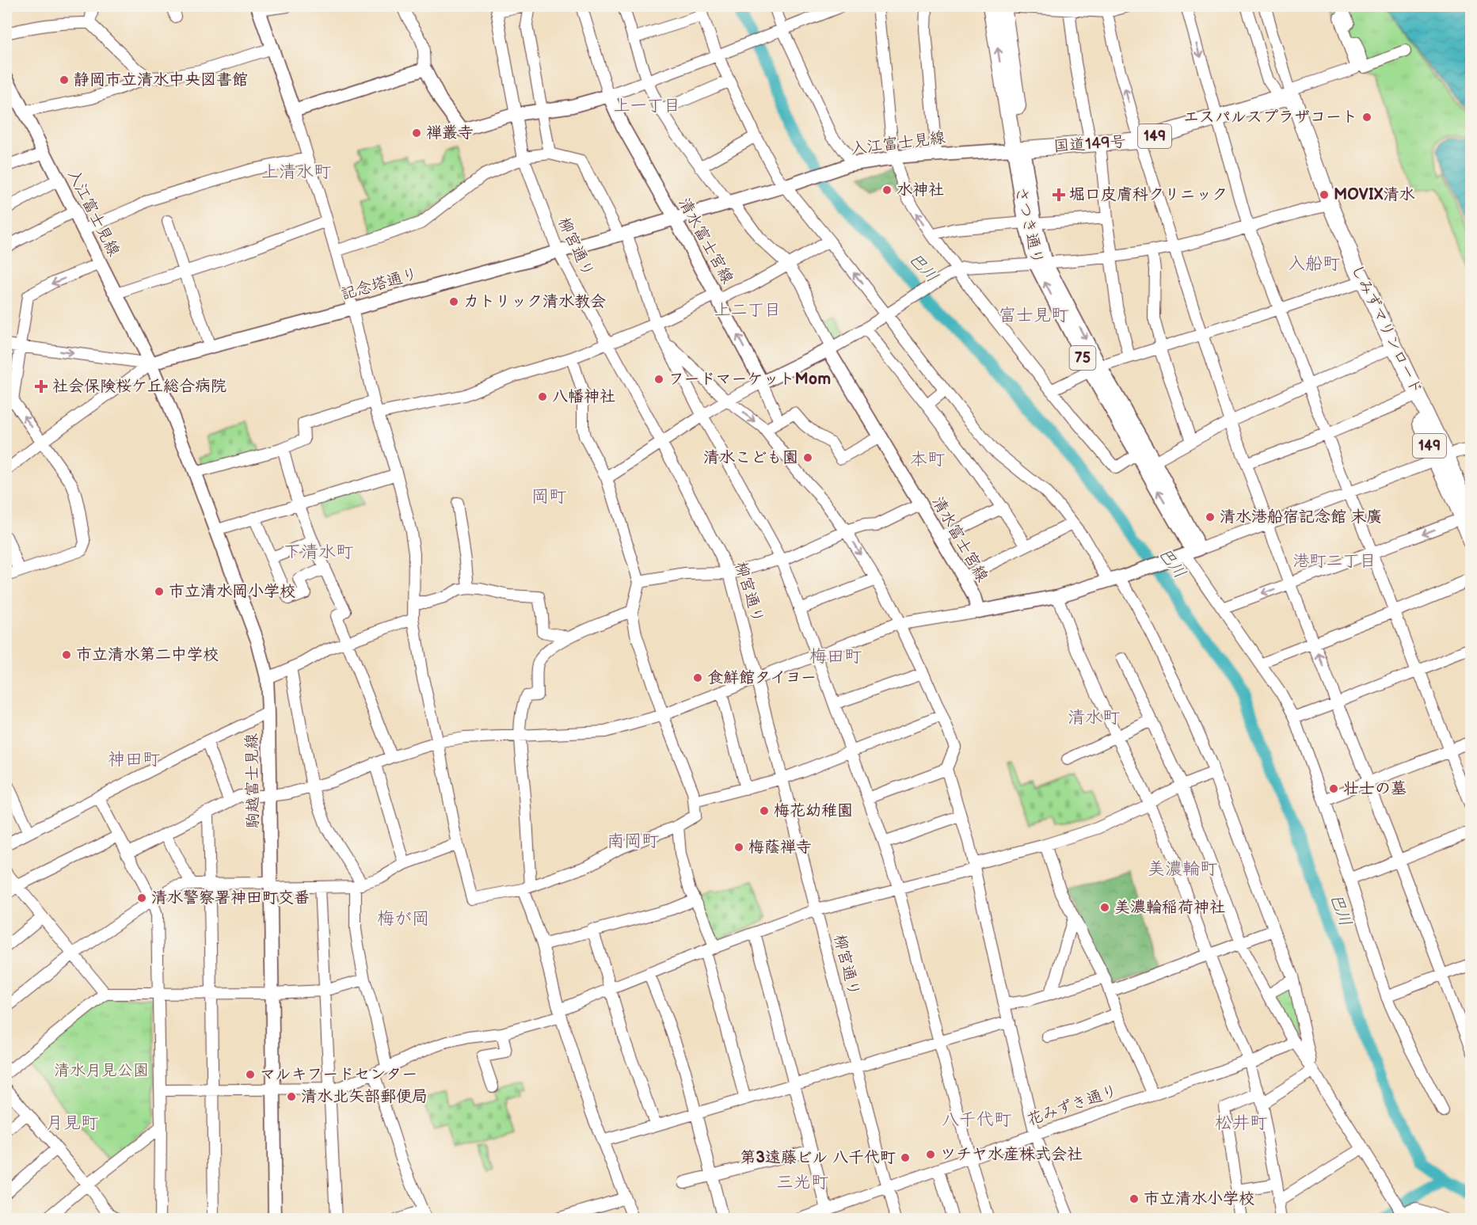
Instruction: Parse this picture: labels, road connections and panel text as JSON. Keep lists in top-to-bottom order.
{
  "streets": {
    "highway": [
      "149",
      "国道149号",
      "さつき通り",
      "しみずマリンロード"
    ],
    "main road": [
      "入江富士見線",
      "清水富士宮線",
      "記念塔通り",
      "75",
      "駒越富士見線"
    ],
    "street": ["柳宮通り", "花みずき通り"]
  },
  "crossings": [
    ["入江富士見線", "国道149号"],
    ["入江富士見線", "さつき通り"],
    ["入江富士見線", "記念塔通り"],
    ["入江富士見線", "駒越富士見線"],
    ["国道149号", "さつき通り"],
    ["国道149号", "しみずマリンロード"],
    ["清水富士宮線", "記念塔通り"],
    ["柳宮通り", "記念塔通り"],
    ["柳宮通り", "花みずき通り"],
    ["記念塔通り", "駒越富士見線"]
  ],
  "districts": [
    "上一丁目",
    "上清水町",
    "入船町",
    "上二丁目",
    "富士見町",
    "本町",
    "岡町",
    "下清水町",
    "港町二丁目",
    "梅田町",
    "清水町",
    "神田町",
    "南岡町",
    "美濃輪町",
    "梅が岡",
    "八千代町",
    "月見町",
    "松井町",
    "三光町"
  ],
  "water": ["巴川"],
  "parks": ["清水月見公園"],
  "places": {
    "other": [
      "静岡市立清水中央図書館",
      "エスパルスプラザコート",
      "禅叢寺",
      "水神社",
      "MOVIX清水",
      "カトリック清水教会",
      "フードマーケットMom",
      "八幡神社",
      "清水こども園",
      "清水港船宿記念館 末廣",
      "市立清水岡小学校",
      "市立清水第二中学校",
      "食鮮館タイヨー",
      "壮士の墓",
      "梅花幼稚園",
      "梅蔭禅寺",
      "清水警察署神田町交番",
      "美濃輪稲荷神社",
      "マルキフードセンター",
      "清水北矢部郵便局",
      "ツチヤ水産株式会社",
      "第3遠藤ビル 八千代町",
      "市立清水小学校"
    ],
    "health": ["堀口皮膚科クリニック", "社会保険桜ケ丘総合病院"]
  }
}
